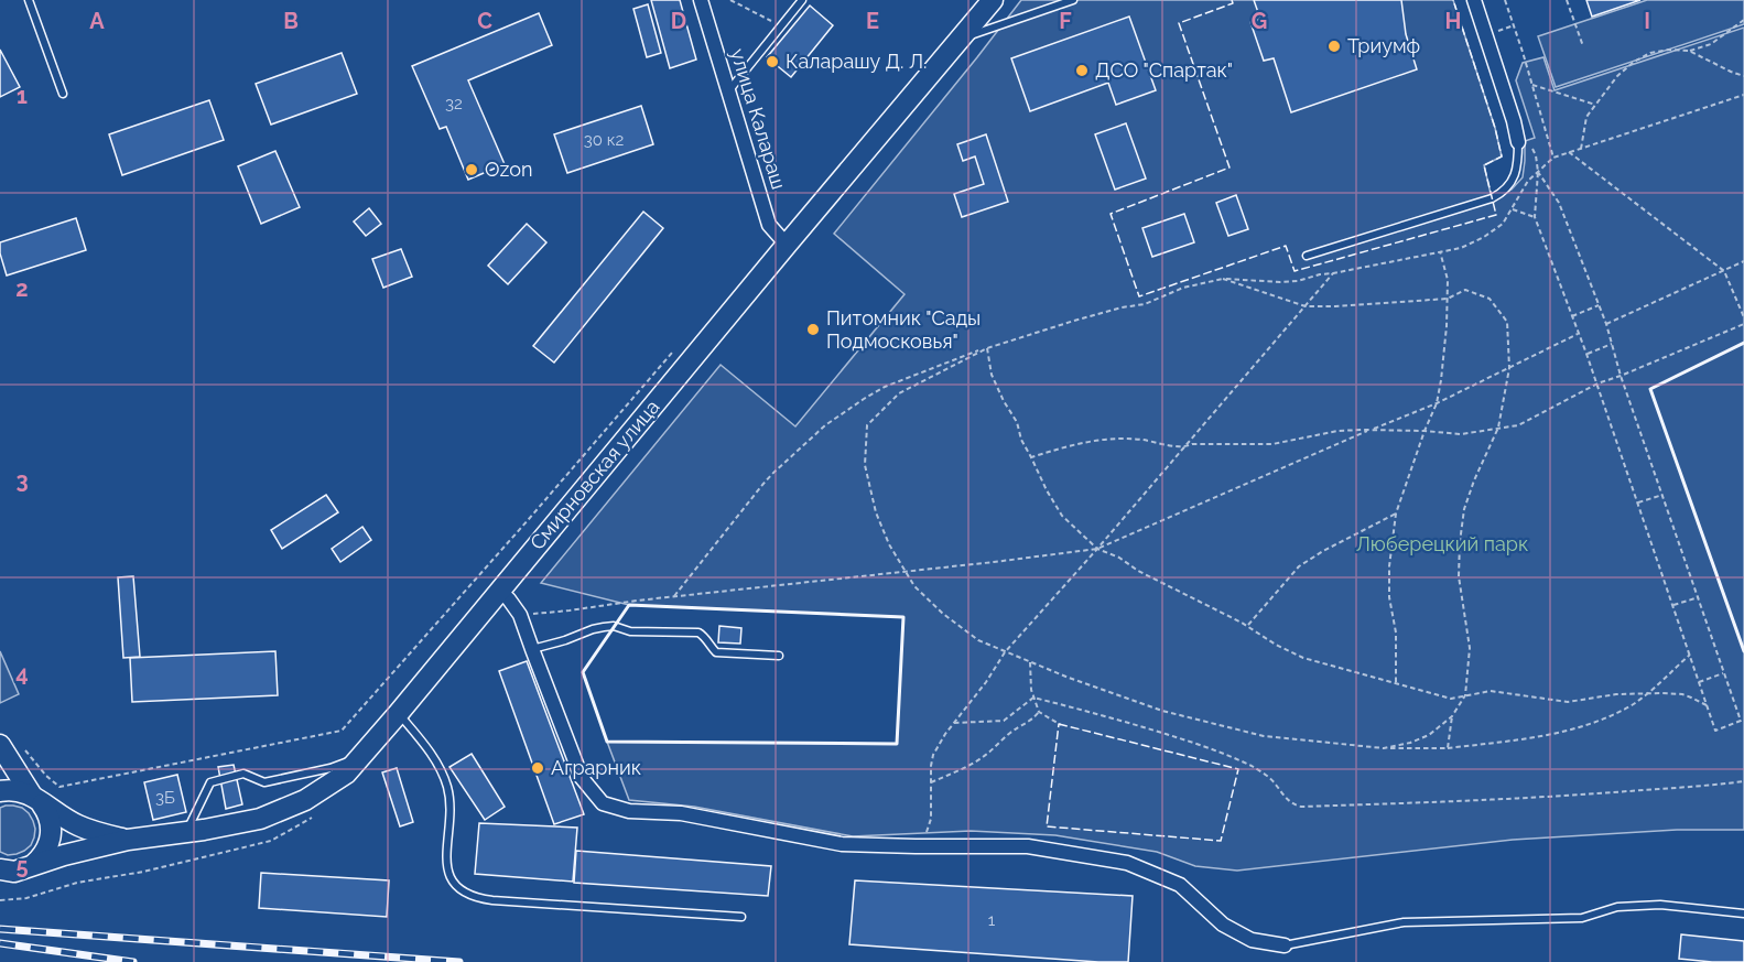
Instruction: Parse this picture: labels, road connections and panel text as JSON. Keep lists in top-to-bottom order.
{
  "streets": {
    "main road": ["Смирновская улица"],
    "street": ["улица Калараш"]
  },
  "crossings": [
    ["улица Калараш", "Смирновская улица"]
  ],
  "parks": ["Люберецкий парк"],
  "places": [
    "Триумф",
    "Каларашу Д. Л.",
    "ДСО \"Спартак\"",
    "Ozon",
    "Питомник \"Сады Подмосковья\"",
    "Аграрник"
  ],
  "house_numbers": [
    "32",
    "30 к2",
    "3Б",
    "1"
  ],
  "grid": {
    "columns": [
      "A",
      "B",
      "C",
      "D",
      "E",
      "F",
      "G",
      "H",
      "I"
    ],
    "rows": [
      "1",
      "2",
      "3",
      "4",
      "5"
    ]
  }
}
